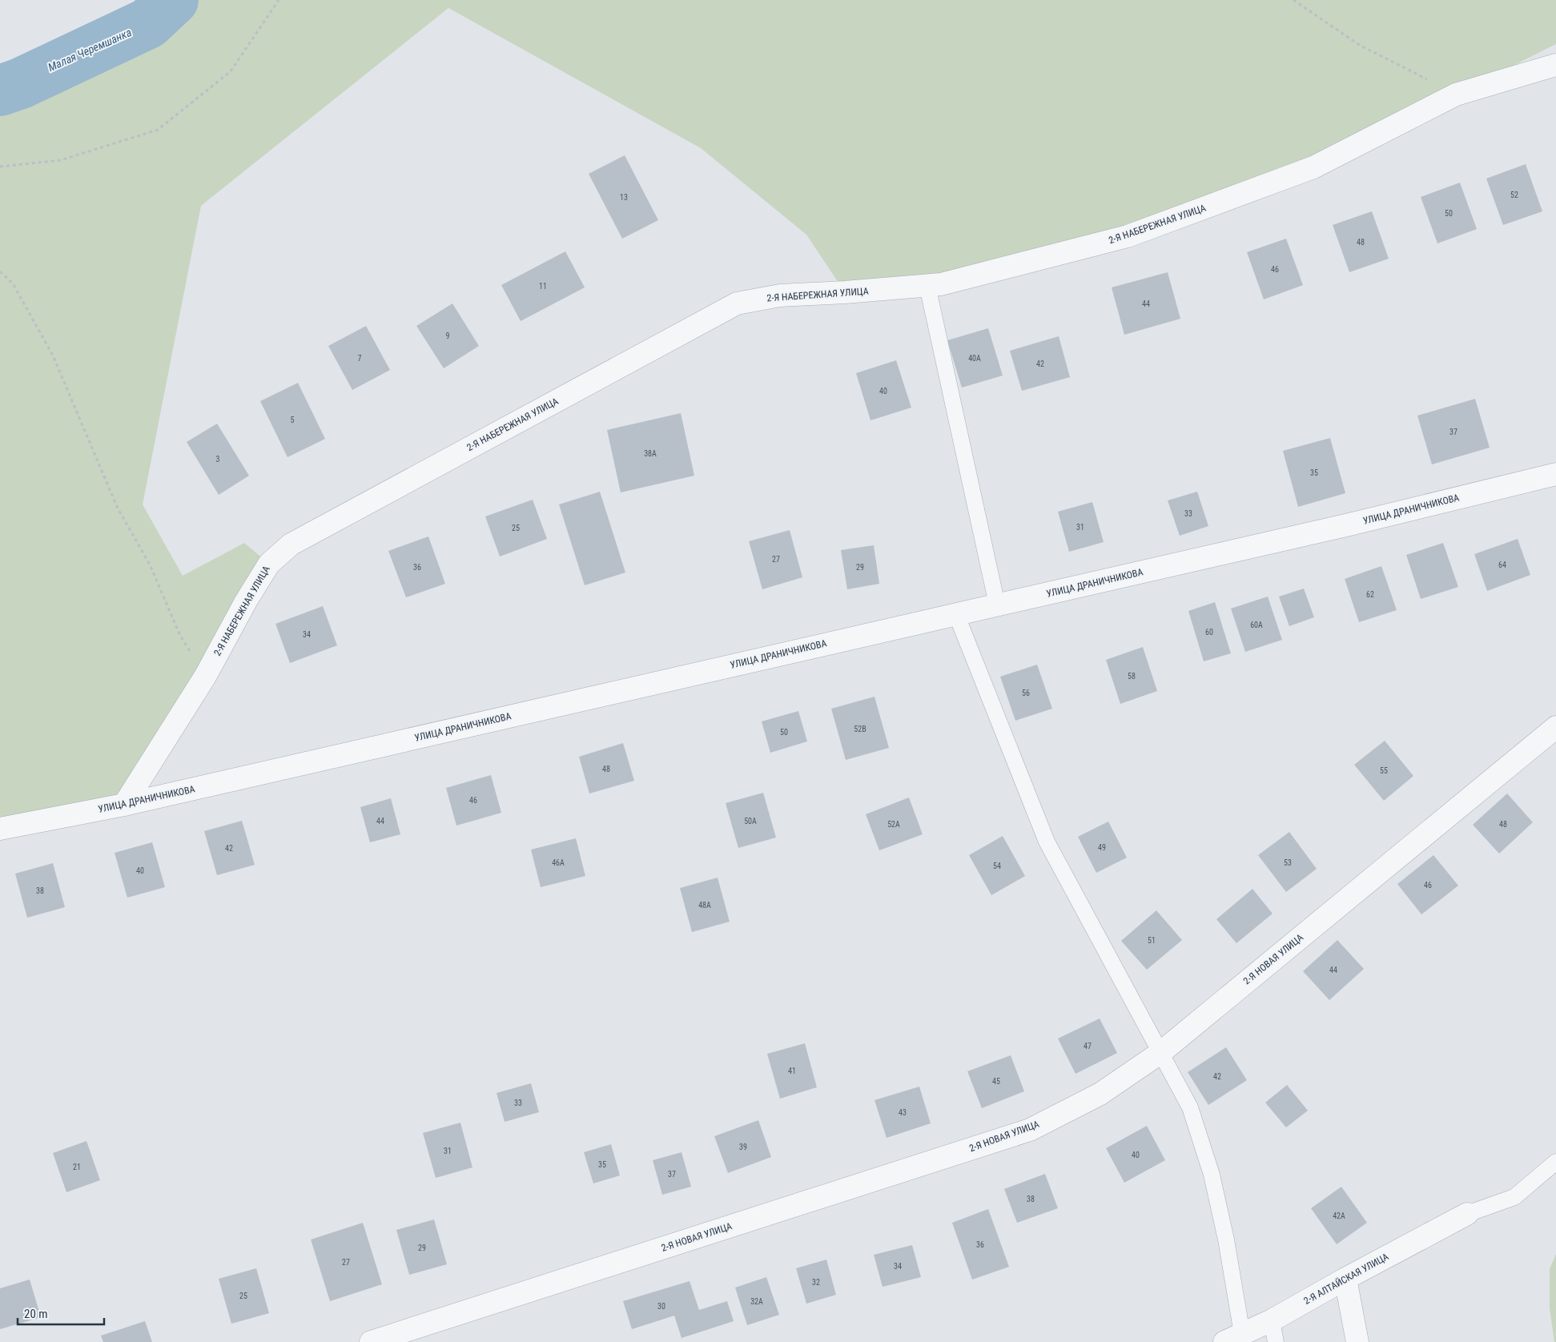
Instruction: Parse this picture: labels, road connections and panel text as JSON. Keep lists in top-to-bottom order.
{
  "streets": {
    "street": [
      "2-Я НАБЕРЕЖНАЯ УЛИЦА",
      "УЛИЦА ДРАНИЧНИКОВА",
      "2-Я НОВАЯ УЛИЦА",
      "2-Я АЛТАЙСКАЯ УЛИЦА"
    ]
  },
  "crossings": [
    ["2-Я НАБЕРЕЖНАЯ УЛИЦА", "УЛИЦА ДРАНИЧНИКОВА"]
  ],
  "water": ["Малая Черемшанка"],
  "house_numbers": [
    "52",
    "13",
    "50",
    "48",
    "46",
    "11",
    "44",
    "9",
    "7",
    "40А",
    "42",
    "40",
    "5",
    "37",
    "38А",
    "3",
    "35",
    "33",
    "31",
    "25",
    "27",
    "64",
    "36",
    "29",
    "62",
    "60А",
    "60",
    "34",
    "58",
    "56",
    "52В",
    "50",
    "48",
    "55",
    "46",
    "44",
    "50А",
    "52А",
    "48",
    "49",
    "42",
    "46А",
    "53",
    "54",
    "40",
    "46",
    "38",
    "48А",
    "51",
    "44",
    "47",
    "41",
    "42",
    "45",
    "33",
    "43",
    "39",
    "31",
    "40",
    "35",
    "21",
    "37",
    "38",
    "42А",
    "36",
    "29",
    "27",
    "34",
    "32",
    "25",
    "32А",
    "30"
  ],
  "scale_bar": "20 m"
}
